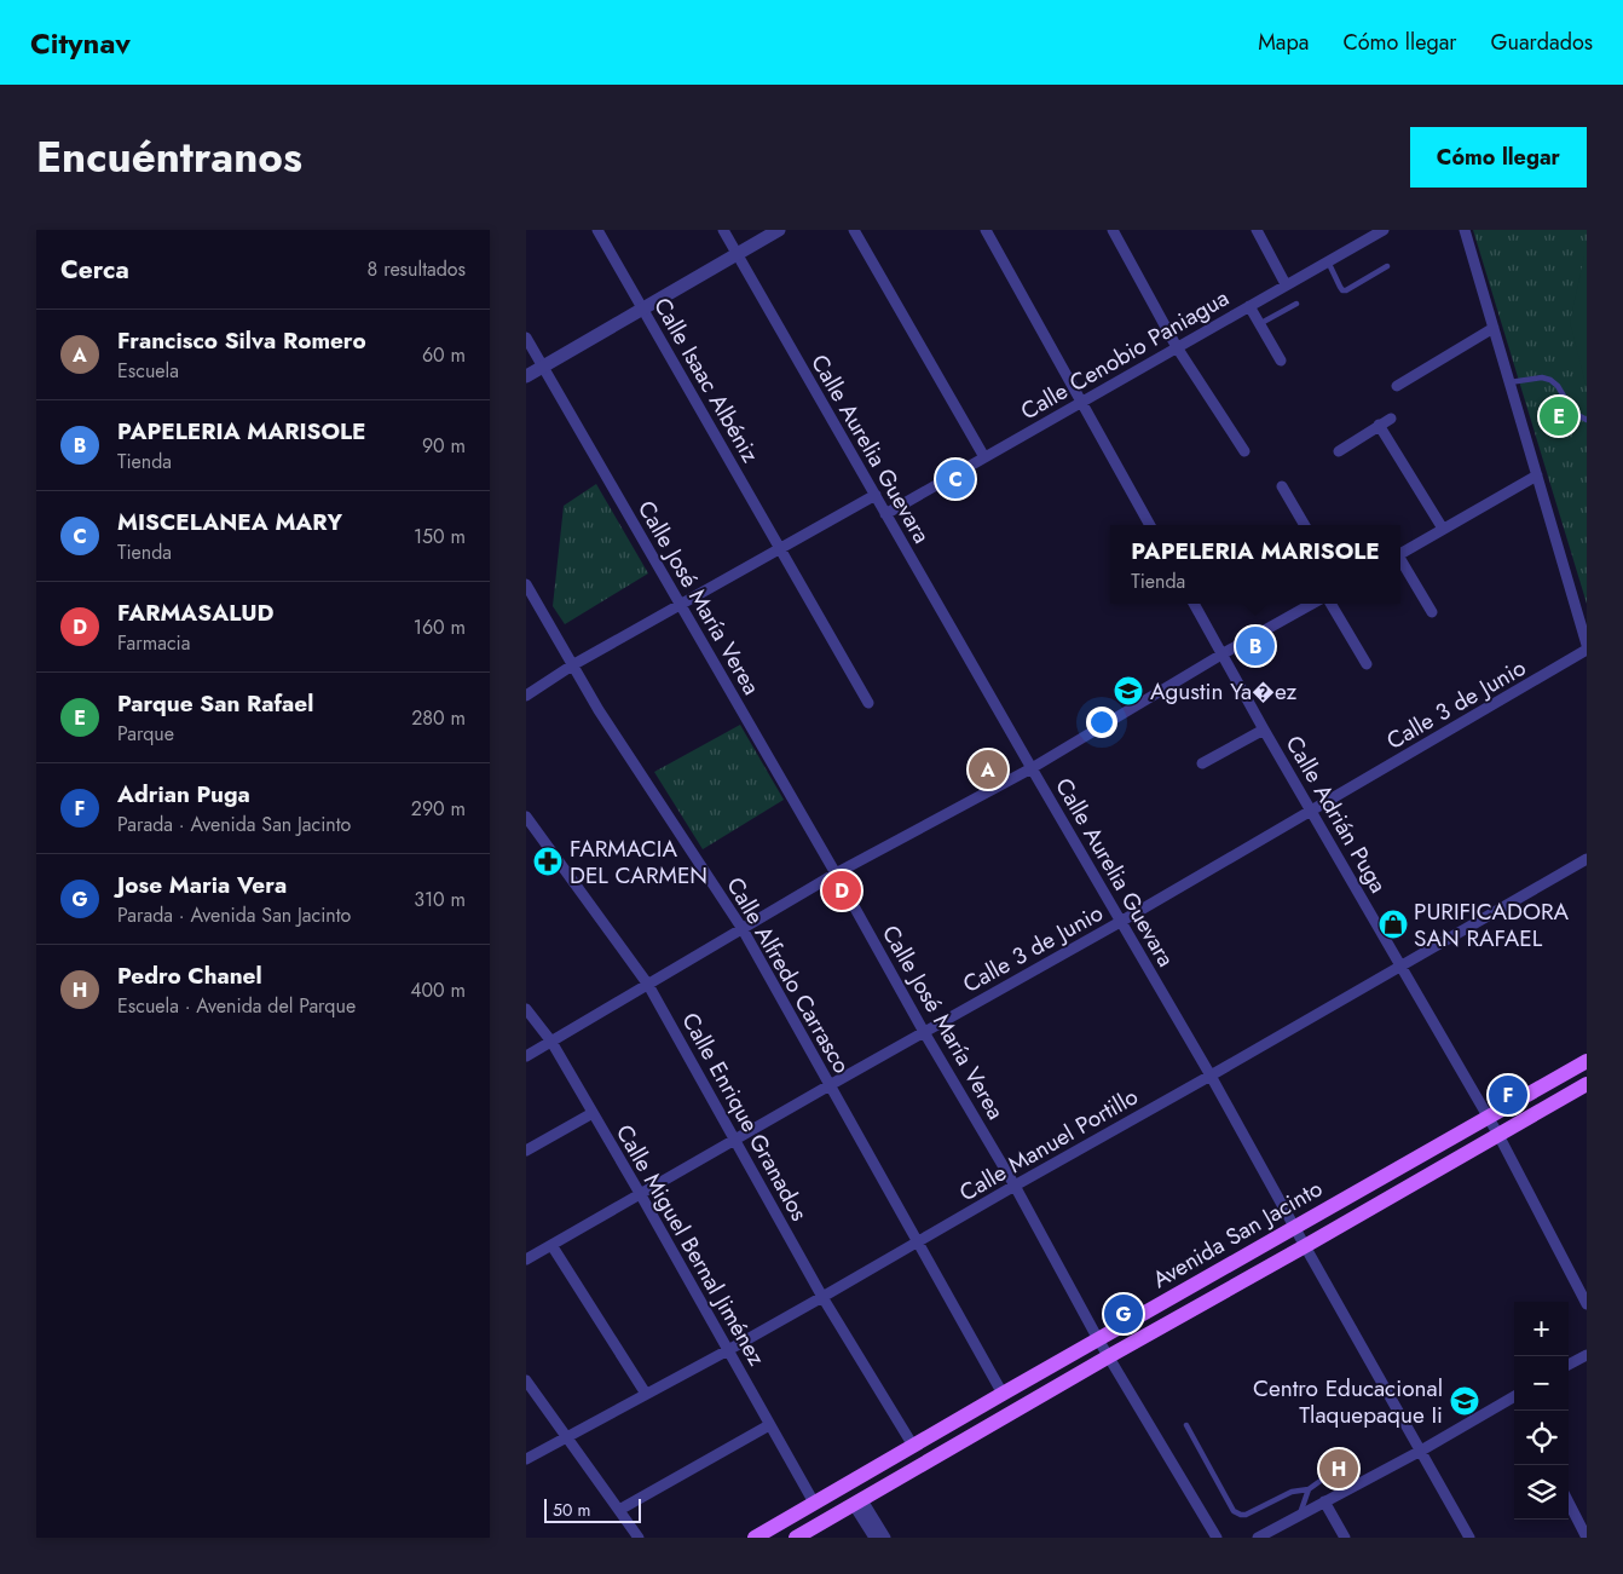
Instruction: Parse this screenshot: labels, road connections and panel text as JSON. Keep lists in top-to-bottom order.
{
  "streets": {
    "main road": ["Avenida San Jacinto"],
    "street": [
      "Calle Cenobio Paniagua",
      "Calle Isaac Albéniz",
      "Calle Aurelia Guevara",
      "Calle José María Verea",
      "Calle 3 de Junio",
      "Calle Adrián Puga",
      "Calle Alfredo Carrasco",
      "Calle Enrique Granados",
      "Calle Manuel Portillo",
      "Calle Miguel Bernal Jiménez"
    ]
  },
  "crossings": [
    ["Calle Cenobio Paniagua", "Calle Aurelia Guevara"],
    ["Calle Aurelia Guevara", "Calle 3 de Junio"],
    ["Calle Aurelia Guevara", "Calle Manuel Portillo"],
    ["Calle Aurelia Guevara", "Avenida San Jacinto"],
    ["Calle José María Verea", "Calle 3 de Junio"],
    ["Calle José María Verea", "Calle Manuel Portillo"],
    ["Calle José María Verea", "Avenida San Jacinto"],
    ["Calle 3 de Junio", "Calle Adrián Puga"],
    ["Calle 3 de Junio", "Calle Alfredo Carrasco"],
    ["Calle 3 de Junio", "Calle Enrique Granados"],
    ["Calle 3 de Junio", "Calle Miguel Bernal Jiménez"],
    ["Calle Adrián Puga", "Calle Manuel Portillo"],
    ["Calle Adrián Puga", "Avenida San Jacinto"],
    ["Calle Alfredo Carrasco", "Calle Manuel Portillo"],
    ["Calle Alfredo Carrasco", "Avenida San Jacinto"],
    ["Calle Enrique Granados", "Calle Manuel Portillo"],
    ["Calle Enrique Granados", "Avenida San Jacinto"],
    ["Calle Manuel Portillo", "Calle Miguel Bernal Jiménez"],
    ["Avenida San Jacinto", "Calle Miguel Bernal Jiménez"]
  ],
  "places": {
    "school or university": ["Agustin Ya�ez", "Centro Educacional Tlaquepaque Ii"],
    "pharmacy": ["FARMACIA DEL CARMEN"],
    "shop": ["PURIFICADORA SAN RAFAEL"]
  },
  "scale_bar": "50 m",
  "page": {
    "header": "Citynav",
    "nav": ["Mapa", "Cómo llegar", "Guardados"],
    "title": "Encuéntranos",
    "buttons": "Cómo llegar",
    "heading": ["Cerca", "8 resultados"],
    "list": [
      {
        "mark": "A",
        "name": "Francisco Silva Romero",
        "note": "Escuela",
        "value": "60 m"
      },
      {
        "mark": "B",
        "name": "PAPELERIA MARISOLE",
        "note": "Tienda",
        "value": "90 m"
      },
      {
        "mark": "C",
        "name": "MISCELANEA MARY",
        "note": "Tienda",
        "value": "150 m"
      },
      {
        "mark": "D",
        "name": "FARMASALUD",
        "note": "Farmacia",
        "value": "160 m"
      },
      {
        "mark": "E",
        "name": "Parque San Rafael",
        "note": "Parque",
        "value": "280 m"
      },
      {
        "mark": "F",
        "name": "Adrian Puga",
        "note": "Parada · Avenida San Jacinto",
        "value": "290 m"
      },
      {
        "mark": "G",
        "name": "Jose Maria Vera",
        "note": "Parada · Avenida San Jacinto",
        "value": "310 m"
      },
      {
        "mark": "H",
        "name": "Pedro Chanel",
        "note": "Escuela · Avenida del Parque",
        "value": "400 m"
      }
    ],
    "pins": [
      "E",
      "C",
      "B",
      "A",
      "D",
      "F",
      "G",
      "H"
    ],
    "popup": ["PAPELERIA MARISOLE", "Tienda"],
    "map_buttons": ["+", "−"],
    "scale": "50 m"
  }
}
